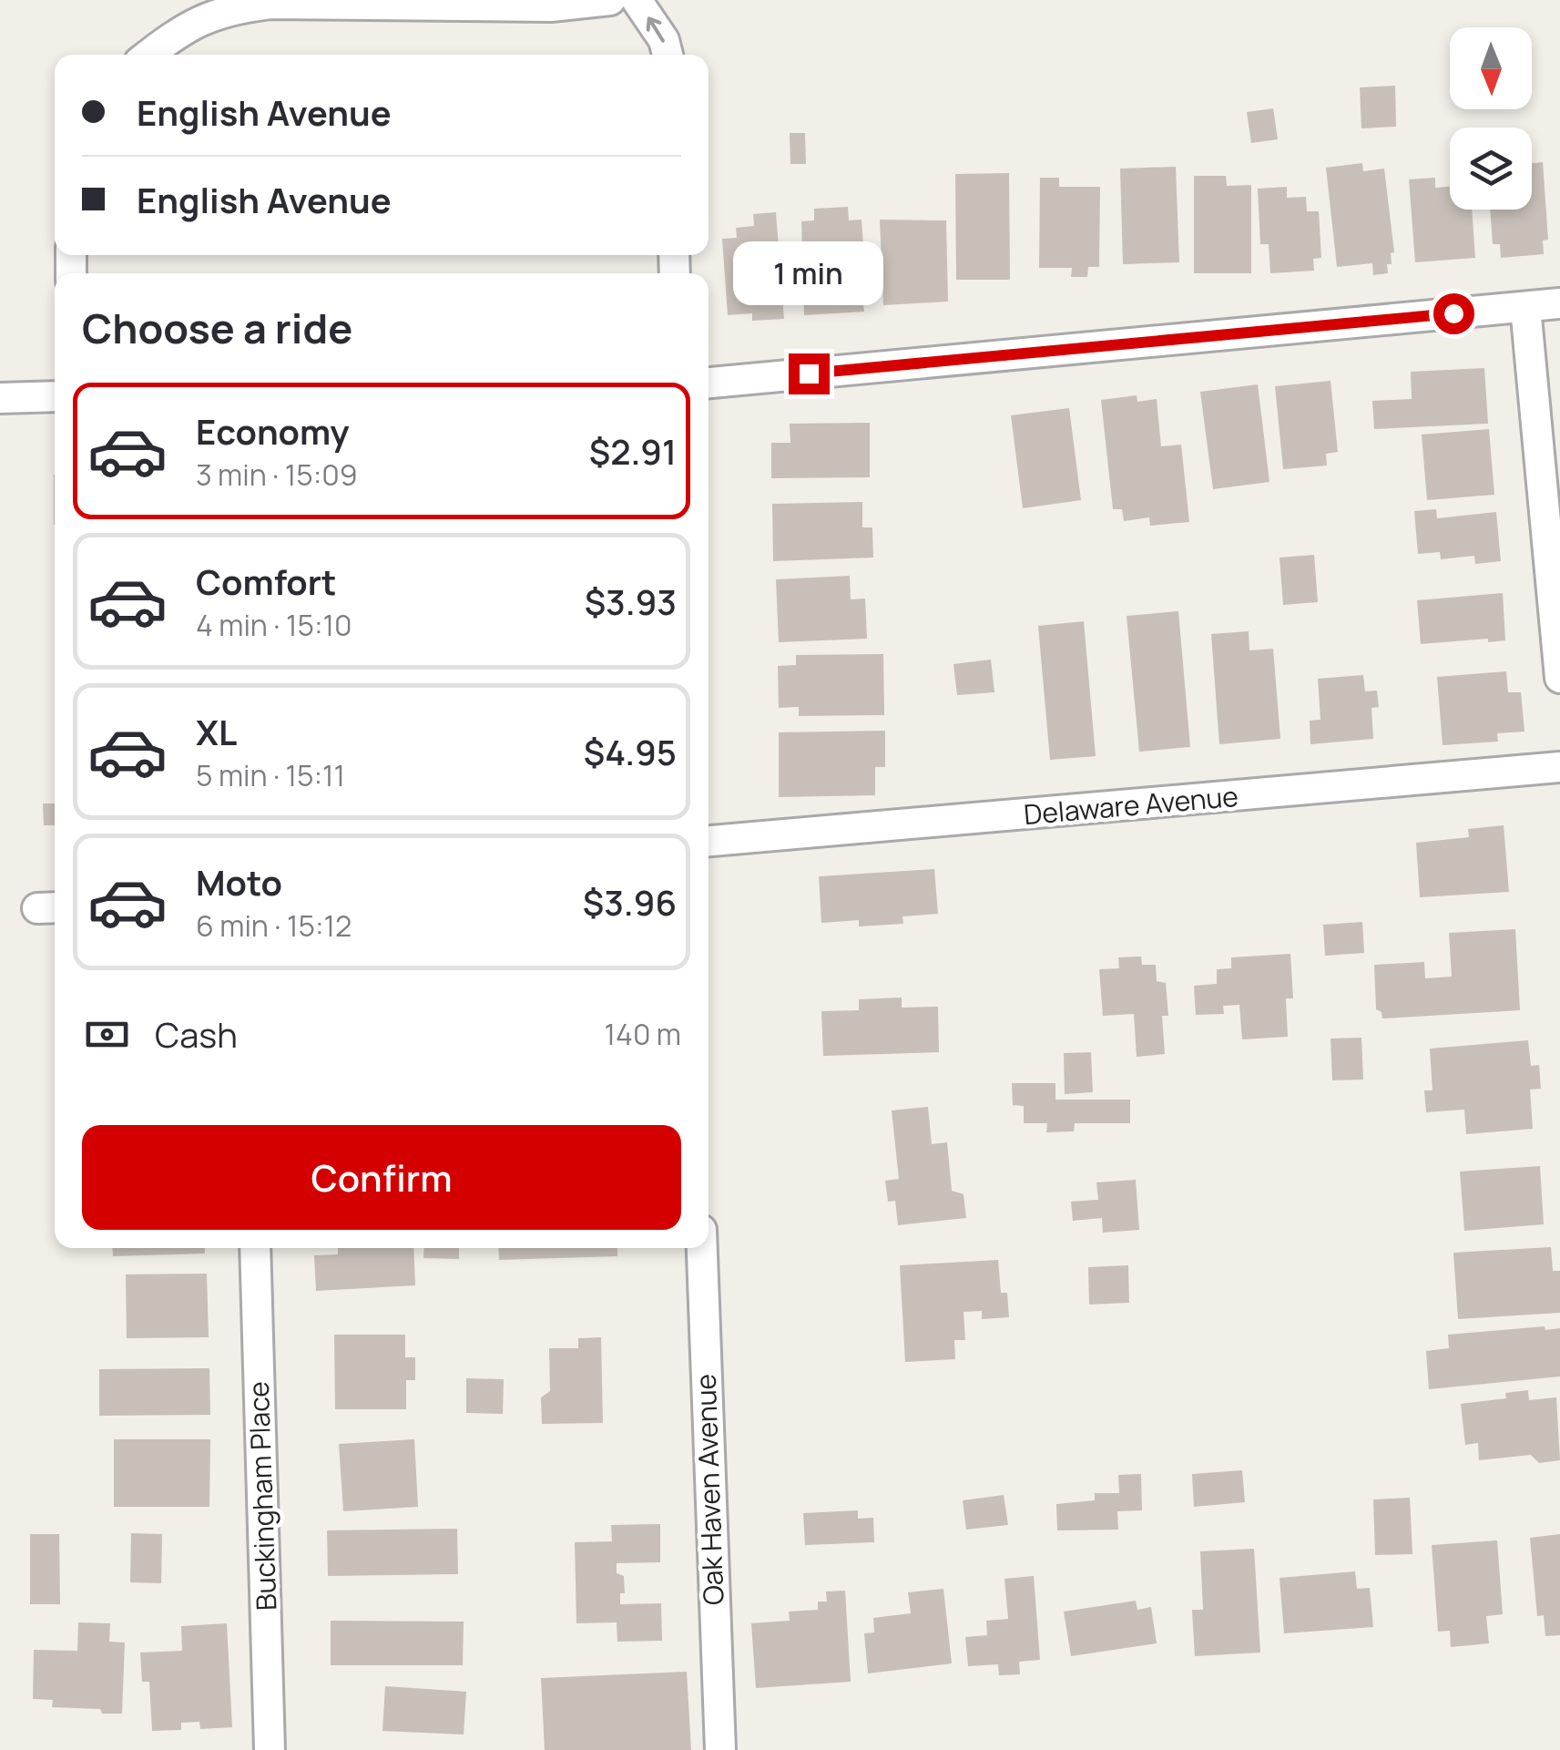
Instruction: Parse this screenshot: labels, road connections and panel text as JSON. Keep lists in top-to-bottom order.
{
  "streets": {
    "street": ["Delaware Avenue", "Oak Haven Avenue", "Buckingham Place"]
  },
  "north": "bottom",
  "page": {
    "banner": ["English Avenue", "English Avenue"],
    "bubble": "1 min",
    "heading": "Choose a ride",
    "list": [
      {
        "name": "Economy",
        "note": "3 min · 15:09",
        "value": "$2.91"
      },
      {
        "name": "Comfort",
        "note": "4 min · 15:10",
        "value": "$3.93"
      },
      {
        "name": "XL",
        "note": "5 min · 15:11",
        "value": "$4.95"
      },
      {
        "name": "Moto",
        "note": "6 min · 15:12",
        "value": "$3.96"
      }
    ],
    "pay": ["Cash", "140 m"],
    "buttons": "Confirm"
  }
}
